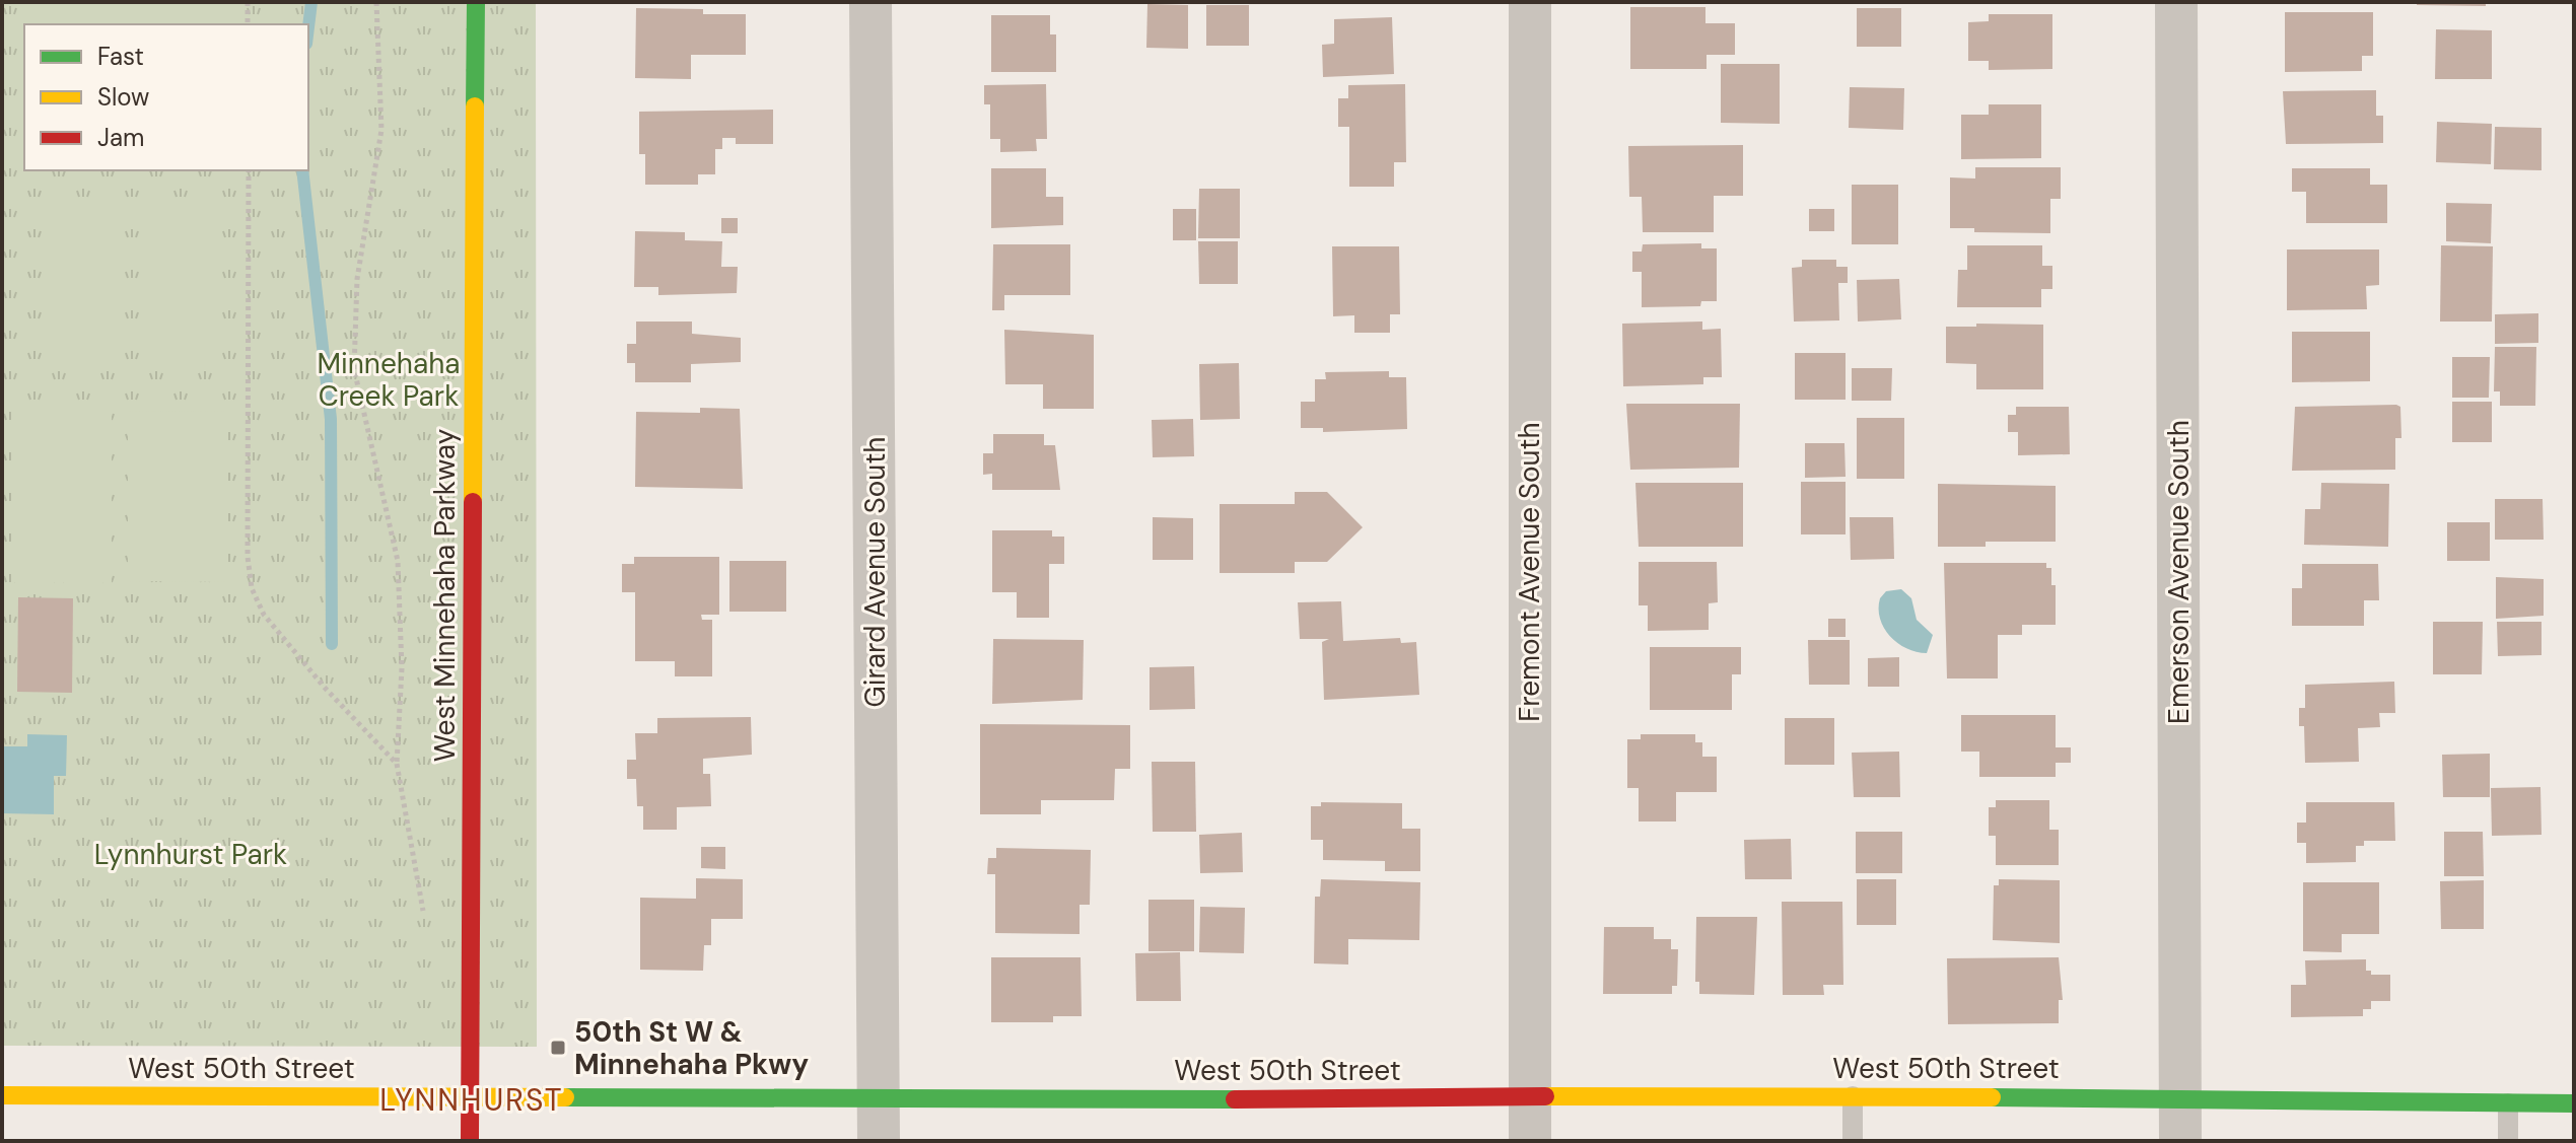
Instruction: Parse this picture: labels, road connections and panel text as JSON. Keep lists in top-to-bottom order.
{
  "streets": {
    "main road": ["West Minnehaha Parkway", "West 50th Street"],
    "street": ["Girard Avenue South", "Fremont Avenue South", "Emerson Avenue South"]
  },
  "crossings": [
    ["Girard Avenue South", "West 50th Street"],
    ["Fremont Avenue South", "West 50th Street"],
    ["Emerson Avenue South", "West 50th Street"],
    ["West Minnehaha Parkway", "West 50th Street"]
  ],
  "districts": ["LYNNHURST"],
  "parks": ["Minnehaha Creek Park", "Lynnhurst Park"],
  "places": {
    "transit": ["50th St W & Minnehaha Pkwy"]
  },
  "legend": ["Fast", "Slow", "Jam"]
}
